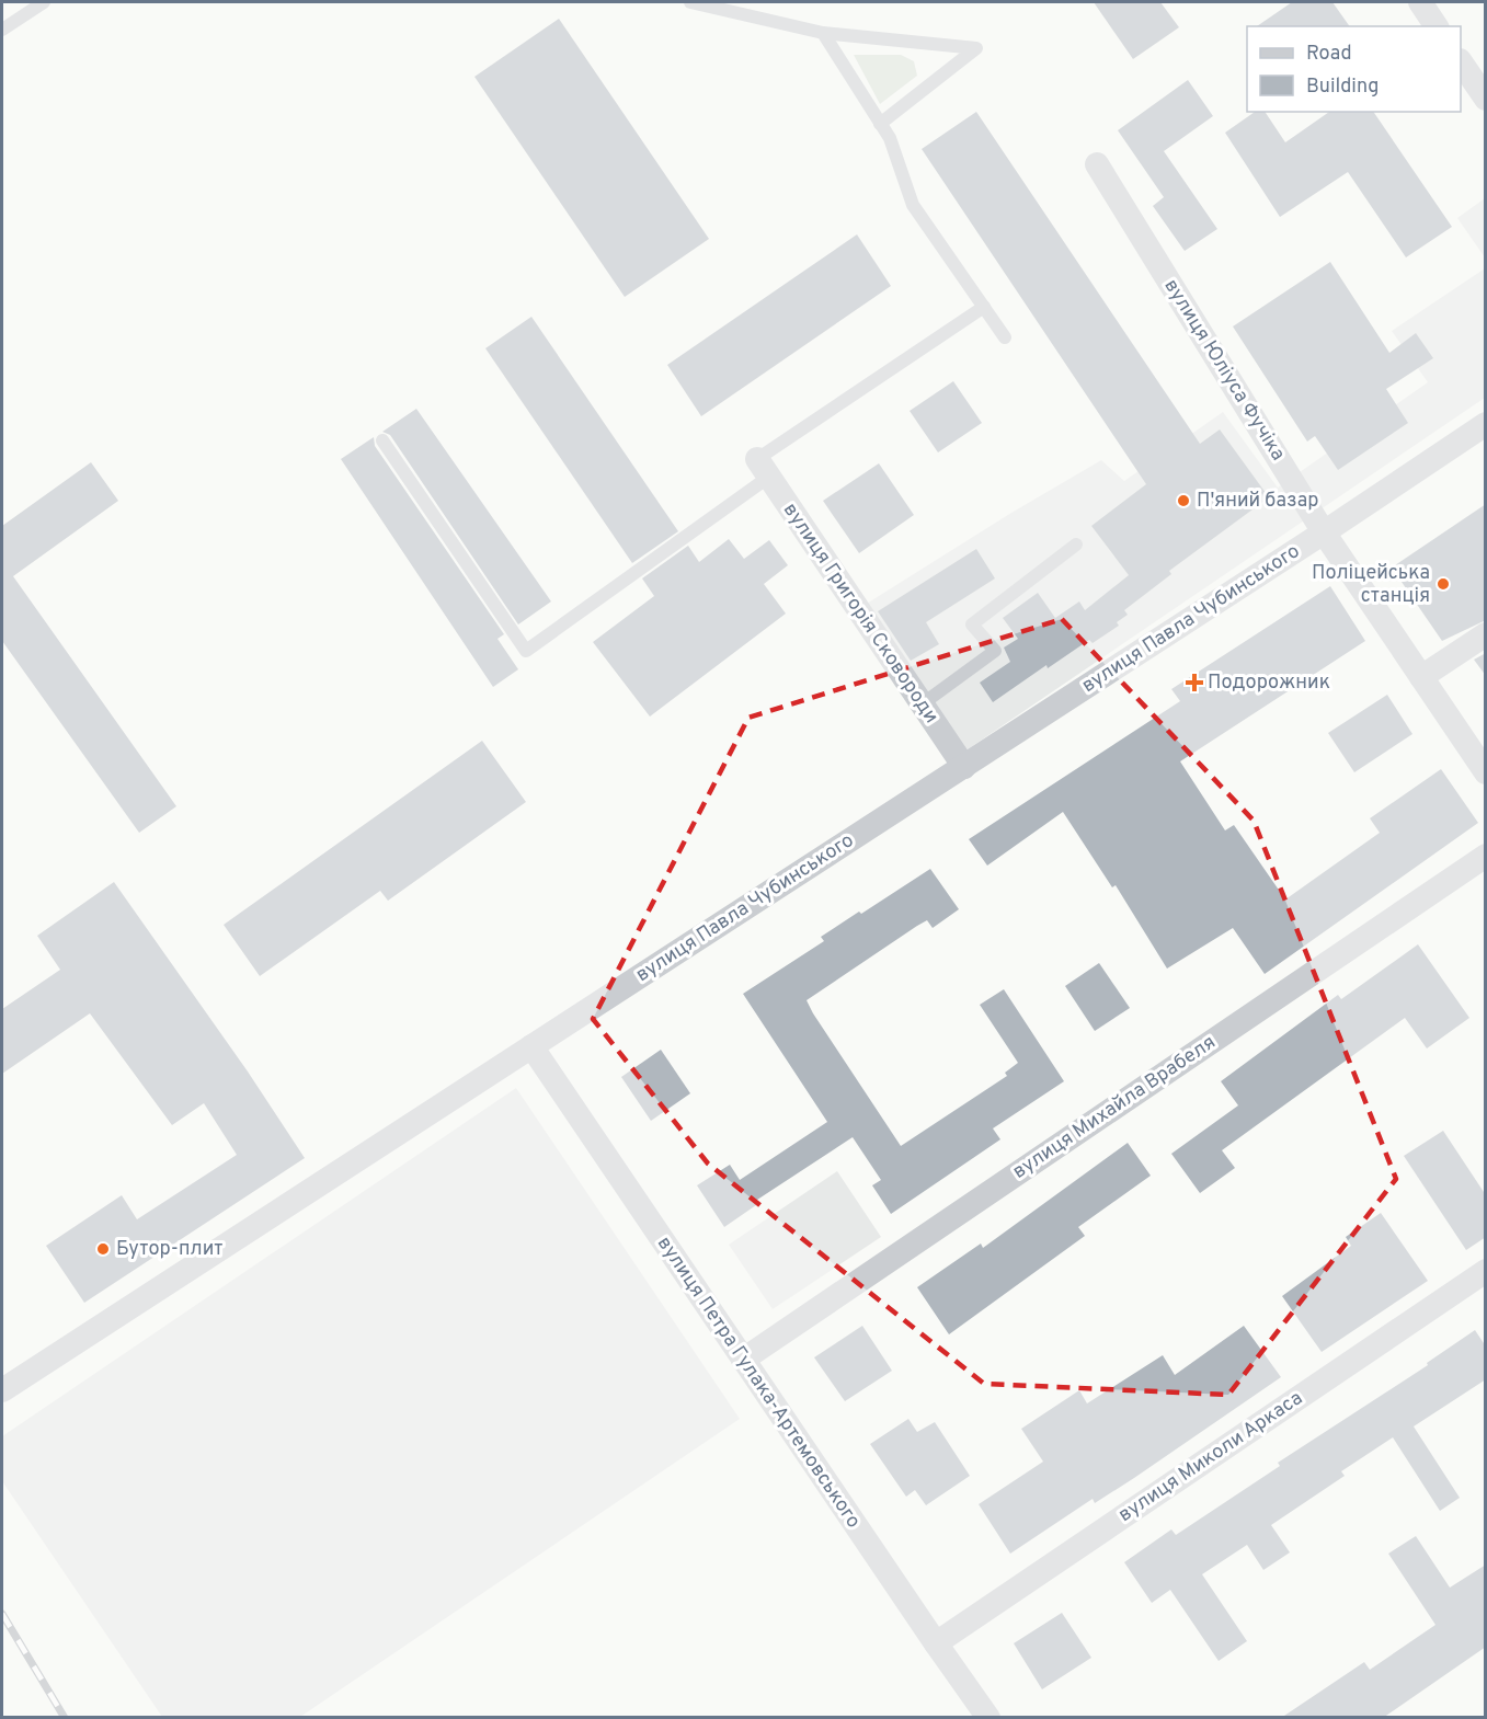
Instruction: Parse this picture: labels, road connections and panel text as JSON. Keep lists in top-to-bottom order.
{
  "streets": {
    "street": [
      "вулиця Юліуса Фучіка",
      "вулиця Григорія Сковороди",
      "вулиця Павла Чубинського",
      "вулиця Михайла Врабеля",
      "вулиця Петра Гулака-Артемовського",
      "вулиця Миколи Аркаса"
    ]
  },
  "crossings": [
    ["вулиця Юліуса Фучіка", "вулиця Павла Чубинського"],
    ["вулиця Григорія Сковороди", "вулиця Павла Чубинського"],
    ["вулиця Павла Чубинського", "вулиця Петра Гулака-Артемовського"],
    ["вулиця Михайла Врабеля", "вулиця Петра Гулака-Артемовського"],
    ["вулиця Петра Гулака-Артемовського", "вулиця Миколи Аркаса"]
  ],
  "places": {
    "other": ["П'яний базар", "Поліцейська станція", "Бутор-плит"],
    "health": ["Подорожник"]
  },
  "legend": ["Road", "Building"]
}
